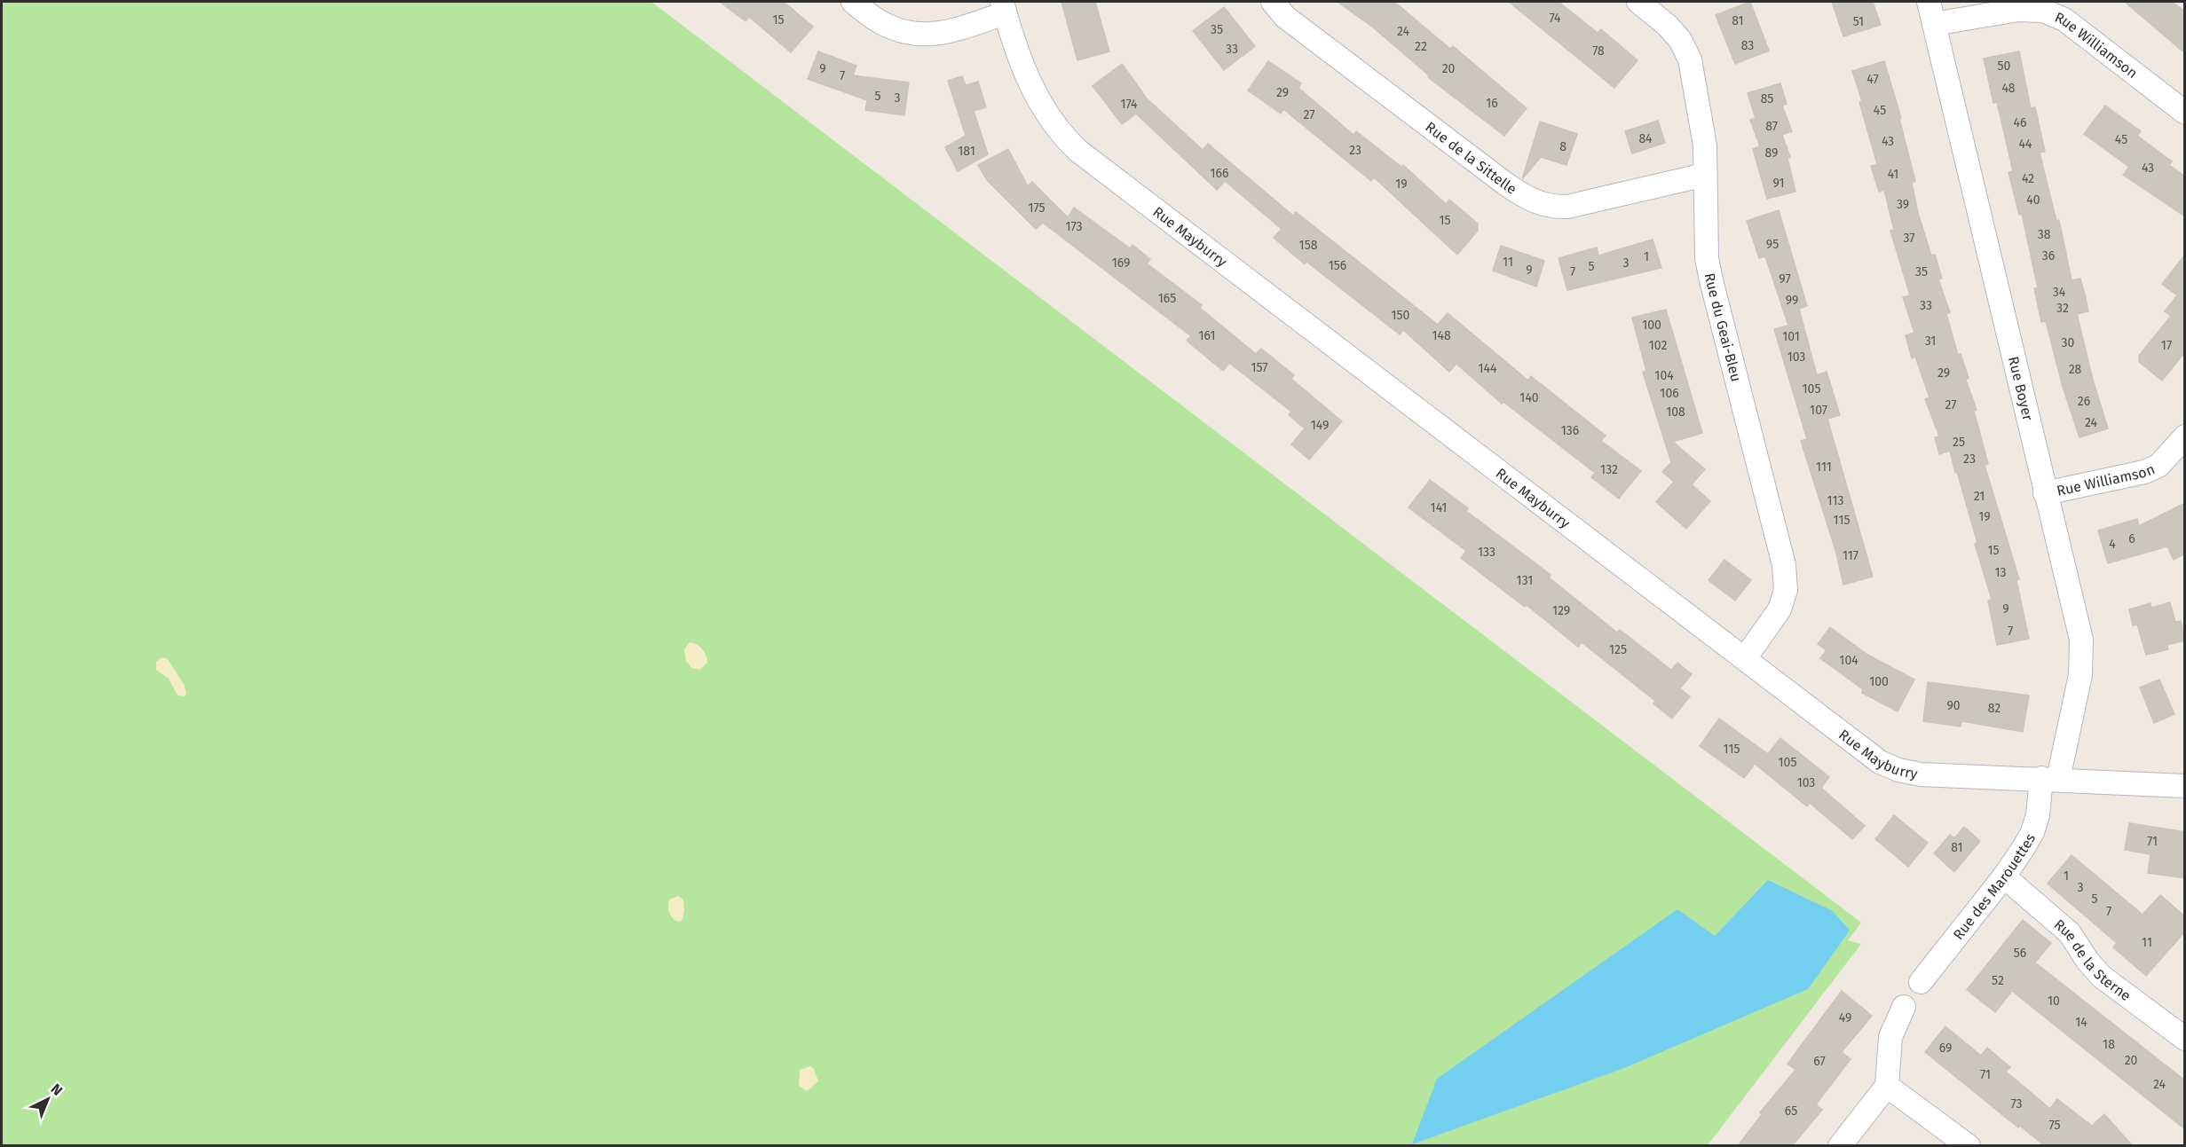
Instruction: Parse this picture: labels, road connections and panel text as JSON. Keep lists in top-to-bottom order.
{
  "streets": {
    "street": [
      "Rue Williamson",
      "Rue de la Sittelle",
      "Rue Mayburry",
      "Rue du Geai-Bleu",
      "Rue Boyer",
      "Rue des Marouettes",
      "Rue de la Sterne"
    ]
  },
  "crossings": [
    ["Rue Williamson", "Rue Boyer"],
    ["Rue de la Sittelle", "Rue du Geai-Bleu"],
    ["Rue Mayburry", "Rue du Geai-Bleu"],
    ["Rue Mayburry", "Rue Boyer"],
    ["Rue Mayburry", "Rue des Marouettes"],
    ["Rue Boyer", "Rue des Marouettes"],
    ["Rue des Marouettes", "Rue de la Sterne"]
  ],
  "house_numbers": [
    "74",
    "15",
    "81",
    "51",
    "35",
    "24",
    "83",
    "22",
    "33",
    "78",
    "50",
    "9",
    "20",
    "7",
    "47",
    "48",
    "29",
    "5",
    "3",
    "85",
    "16",
    "174",
    "45",
    "27",
    "46",
    "87",
    "84",
    "45",
    "43",
    "44",
    "8",
    "23",
    "181",
    "89",
    "43",
    "166",
    "41",
    "42",
    "91",
    "19",
    "40",
    "39",
    "175",
    "15",
    "173",
    "38",
    "37",
    "95",
    "158",
    "36",
    "1",
    "11",
    "169",
    "3",
    "156",
    "5",
    "9",
    "7",
    "35",
    "97",
    "34",
    "165",
    "99",
    "33",
    "32",
    "150",
    "100",
    "161",
    "148",
    "101",
    "31",
    "30",
    "102",
    "17",
    "103",
    "157",
    "144",
    "28",
    "29",
    "104",
    "105",
    "106",
    "140",
    "26",
    "27",
    "107",
    "108",
    "24",
    "149",
    "136",
    "25",
    "23",
    "111",
    "132",
    "21",
    "113",
    "141",
    "19",
    "115",
    "6",
    "4",
    "15",
    "133",
    "117",
    "13",
    "131",
    "9",
    "129",
    "7",
    "125",
    "104",
    "100",
    "90",
    "82",
    "115",
    "105",
    "103",
    "71",
    "81",
    "1",
    "3",
    "5",
    "7",
    "11",
    "56",
    "52",
    "10",
    "49",
    "14",
    "18",
    "69",
    "20",
    "67",
    "71",
    "24",
    "73",
    "65",
    "75"
  ],
  "north": "top right"
}
